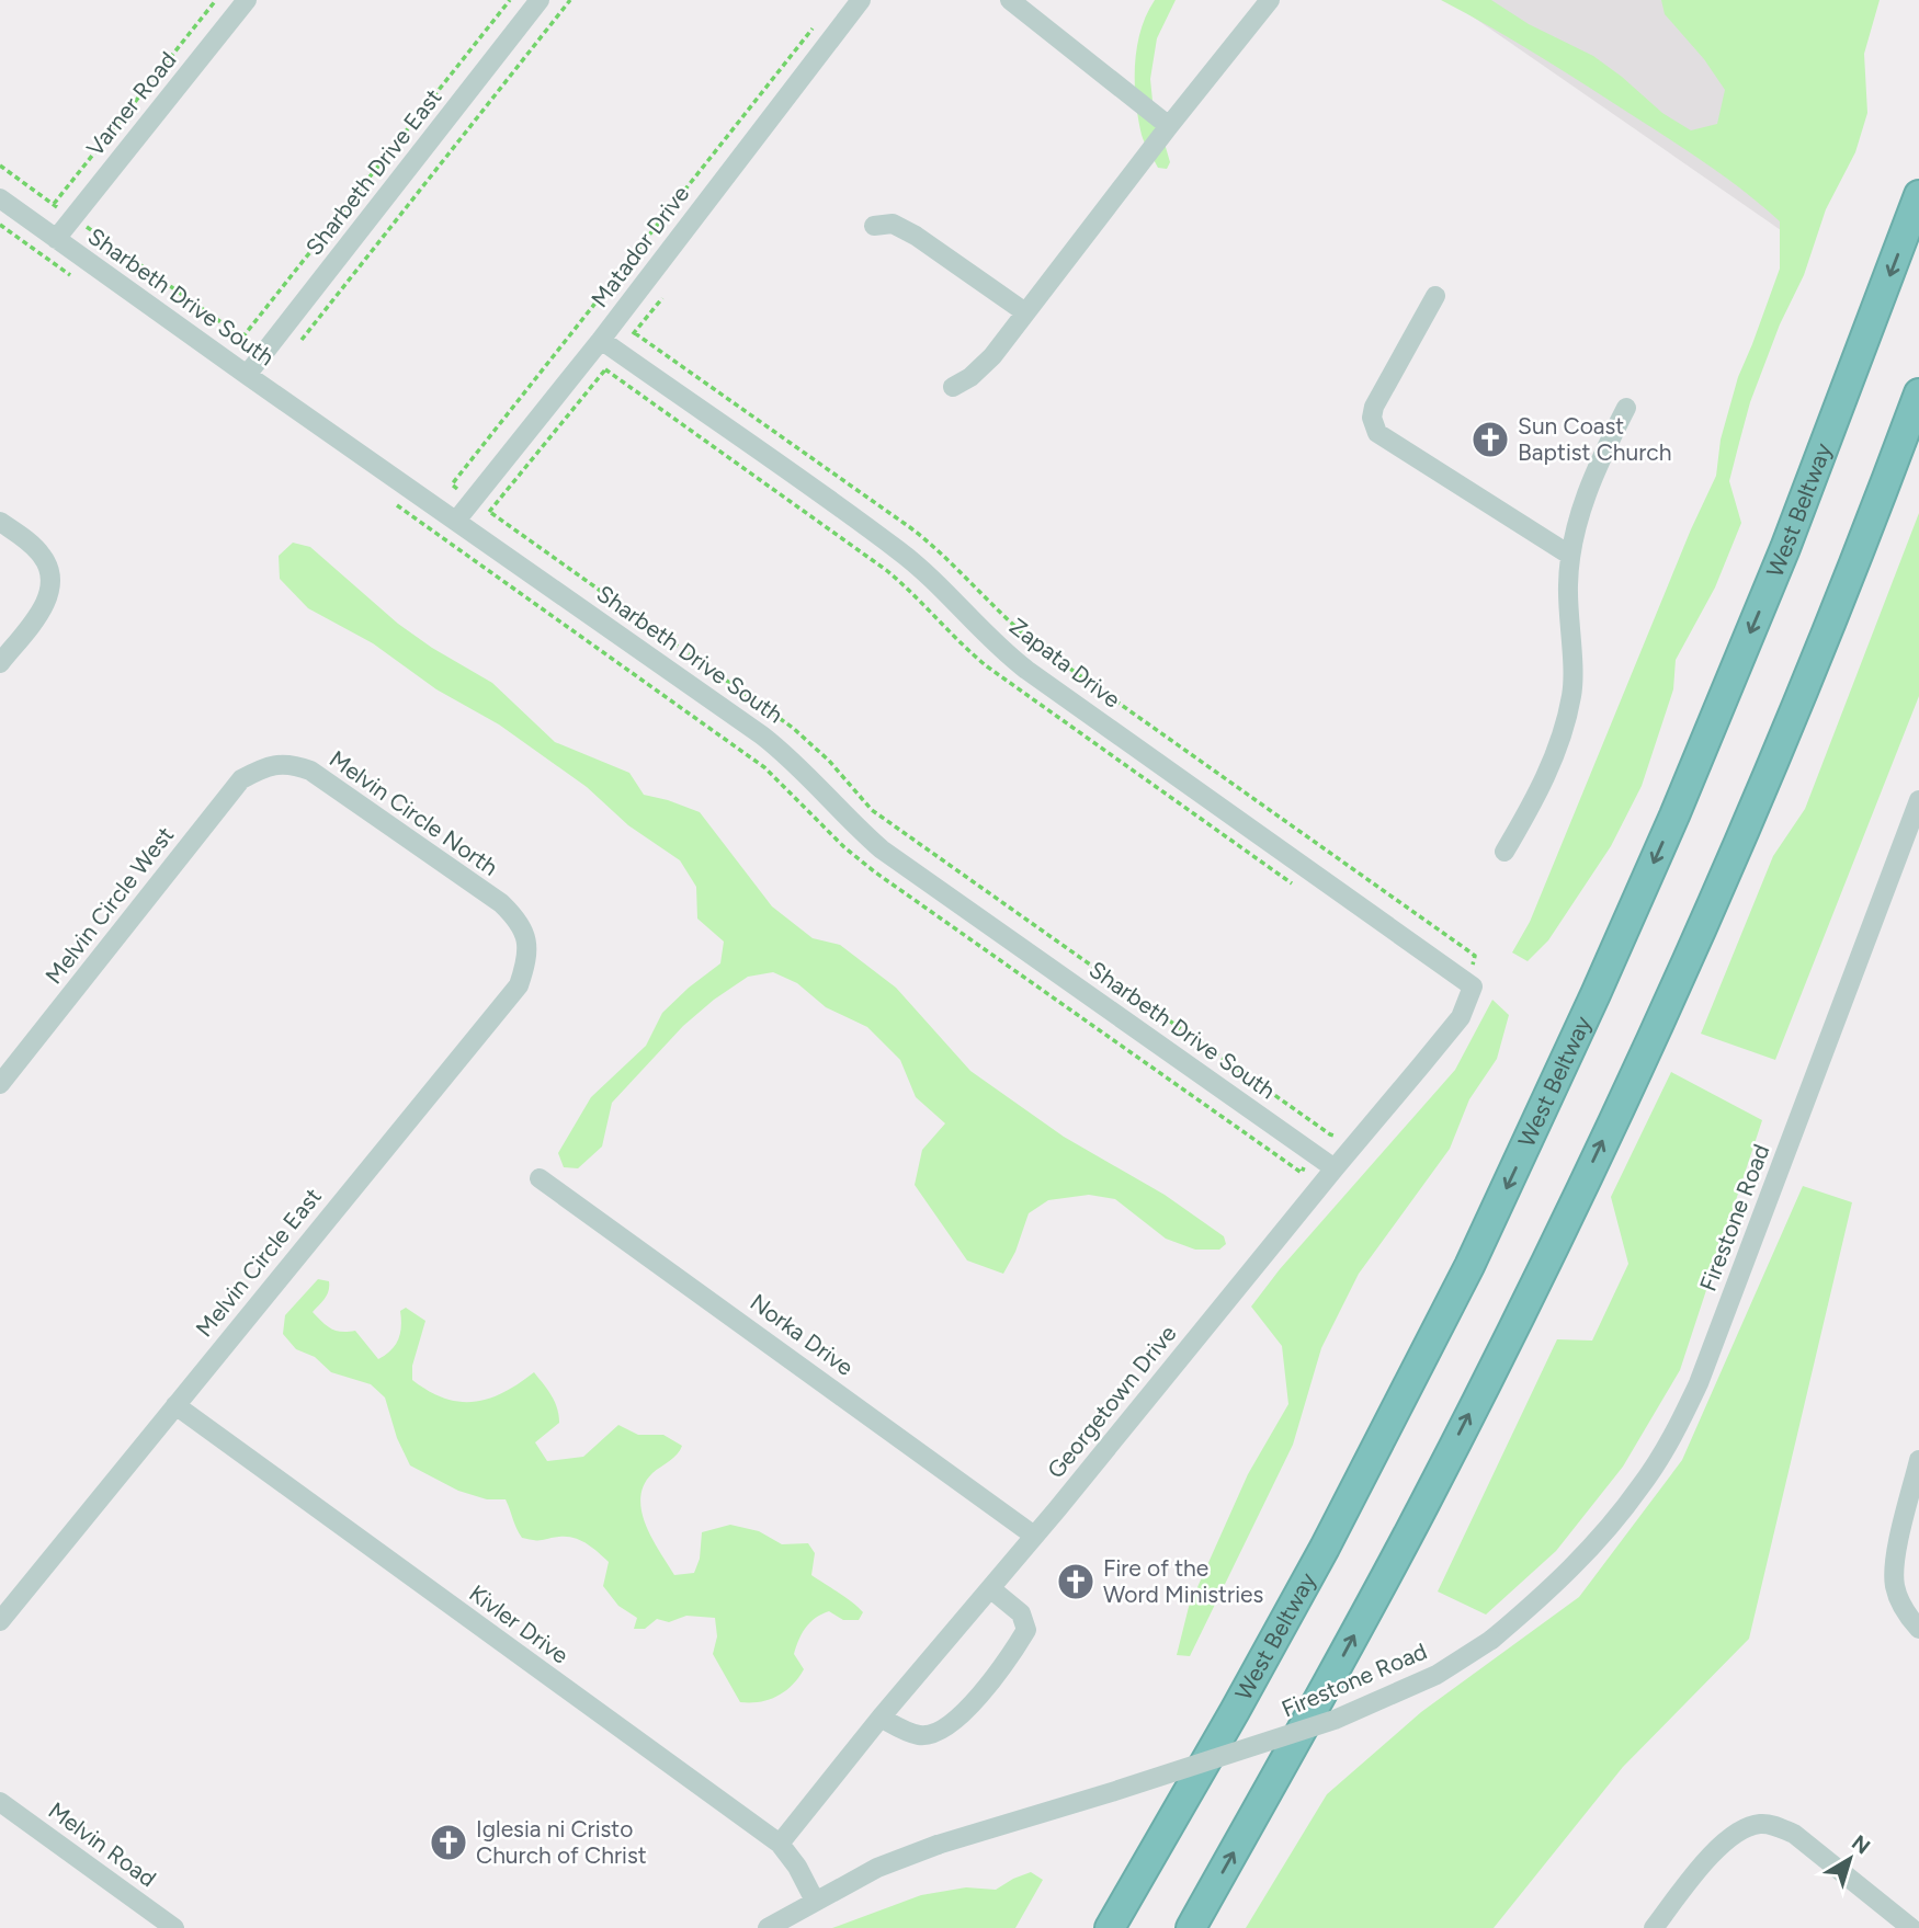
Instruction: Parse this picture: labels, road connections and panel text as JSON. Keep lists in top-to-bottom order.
{
  "streets": {
    "highway": ["West Beltway"],
    "street": [
      "Varner Road",
      "Sharbeth Drive East",
      "Matador Drive",
      "Sharbeth Drive South",
      "Zapata Drive",
      "Melvin Circle North",
      "Melvin Circle West",
      "Firestone Road",
      "Melvin Circle East",
      "Norka Drive",
      "Georgetown Drive",
      "Kivler Drive",
      "Melvin Road"
    ]
  },
  "crossings": [
    ["Varner Road", "Sharbeth Drive South"],
    ["Sharbeth Drive East", "Sharbeth Drive South"],
    ["Matador Drive", "Sharbeth Drive South"],
    ["Matador Drive", "Zapata Drive"],
    ["Sharbeth Drive South", "Georgetown Drive"],
    ["Zapata Drive", "Georgetown Drive"],
    ["Melvin Circle North", "Melvin Circle West"],
    ["Melvin Circle North", "Melvin Circle East"],
    ["Firestone Road", "Kivler Drive"],
    ["Melvin Circle East", "Kivler Drive"],
    ["Norka Drive", "Georgetown Drive"],
    ["Georgetown Drive", "Kivler Drive"]
  ],
  "places": {
    "church": ["Sun Coast Baptist Church", "Fire of the Word Ministries", "Iglesia ni Cristo Church of Christ"]
  },
  "north": "top right"
}
